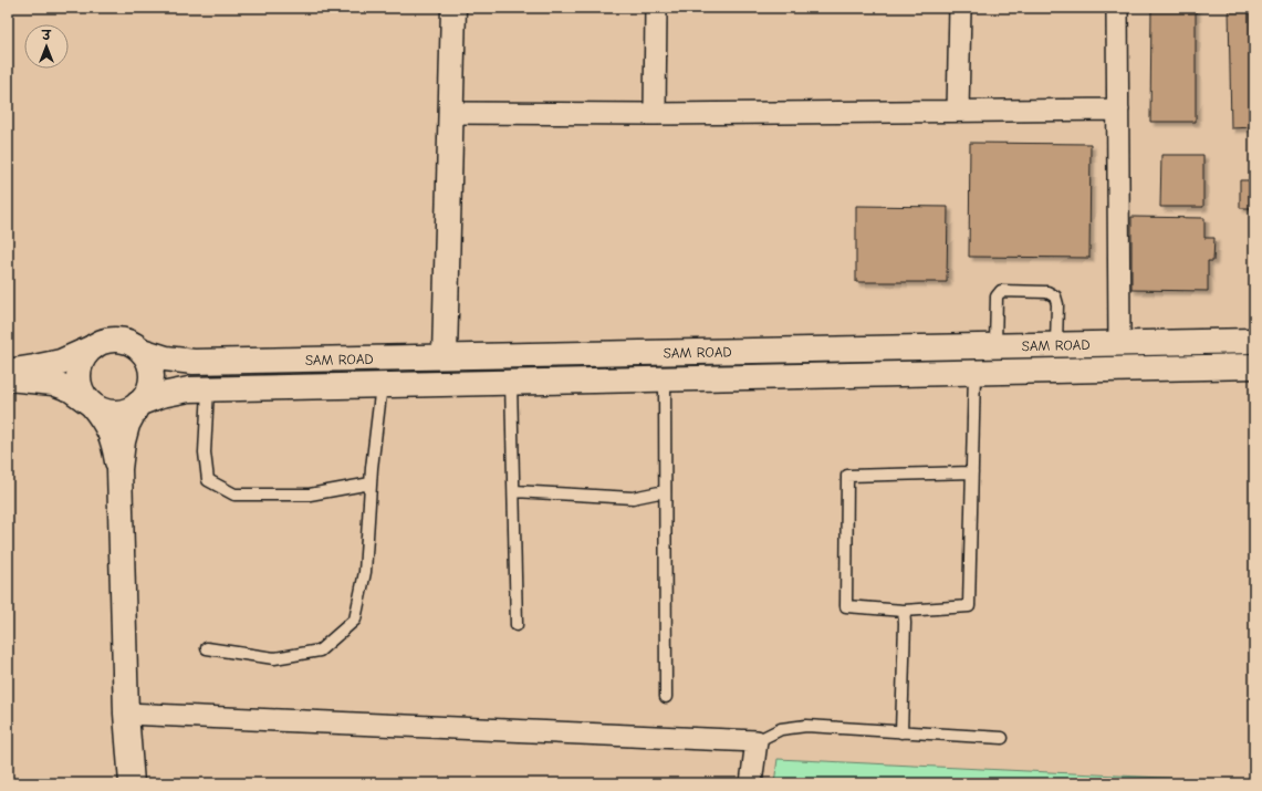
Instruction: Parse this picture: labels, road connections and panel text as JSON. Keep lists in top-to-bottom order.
{
  "streets": {
    "main road": ["SAM ROAD"]
  },
  "north": "top"
}
